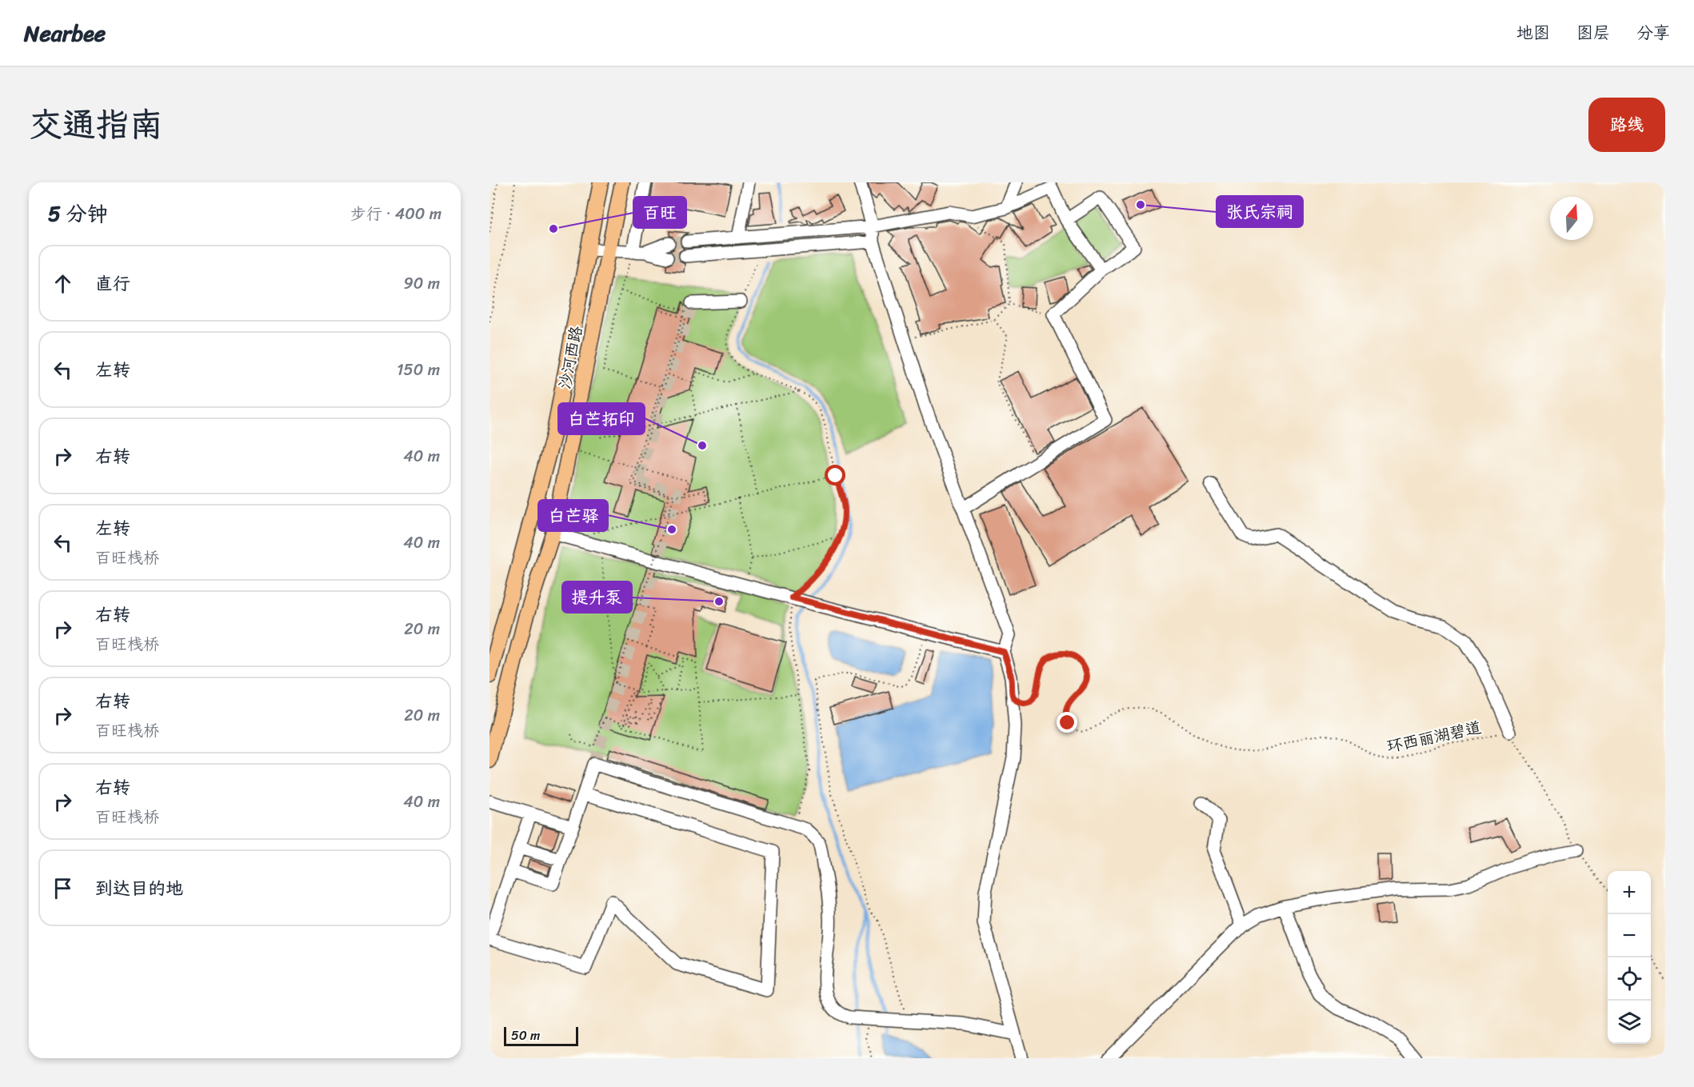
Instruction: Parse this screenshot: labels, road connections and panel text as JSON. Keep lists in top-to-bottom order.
{
  "streets": {
    "main road": ["沙河西路"],
    "path": ["环西丽湖碧道"]
  },
  "places": [
    "张氏宗祠",
    "百旺",
    "白芒拓印",
    "白芒驿",
    "提升泵"
  ],
  "scale_bar": "50 m",
  "north": "top",
  "page": {
    "header": "Nearbee",
    "nav": ["地图", "图层", "分享"],
    "title": "交通指南",
    "buttons": "路线",
    "heading": ["5 分钟", "步行 · 400 m"],
    "list": [
      ["直行", "90 m"],
      ["左转", "150 m"],
      ["右转", "40 m"],
      ["左转", "百旺栈桥", "40 m"],
      ["右转", "百旺栈桥", "20 m"],
      ["右转", "百旺栈桥", "20 m"],
      ["右转", "百旺栈桥", "40 m"],
      "到达目的地"
    ],
    "map_buttons": ["+", "−"],
    "scale": "50 m"
  }
}
